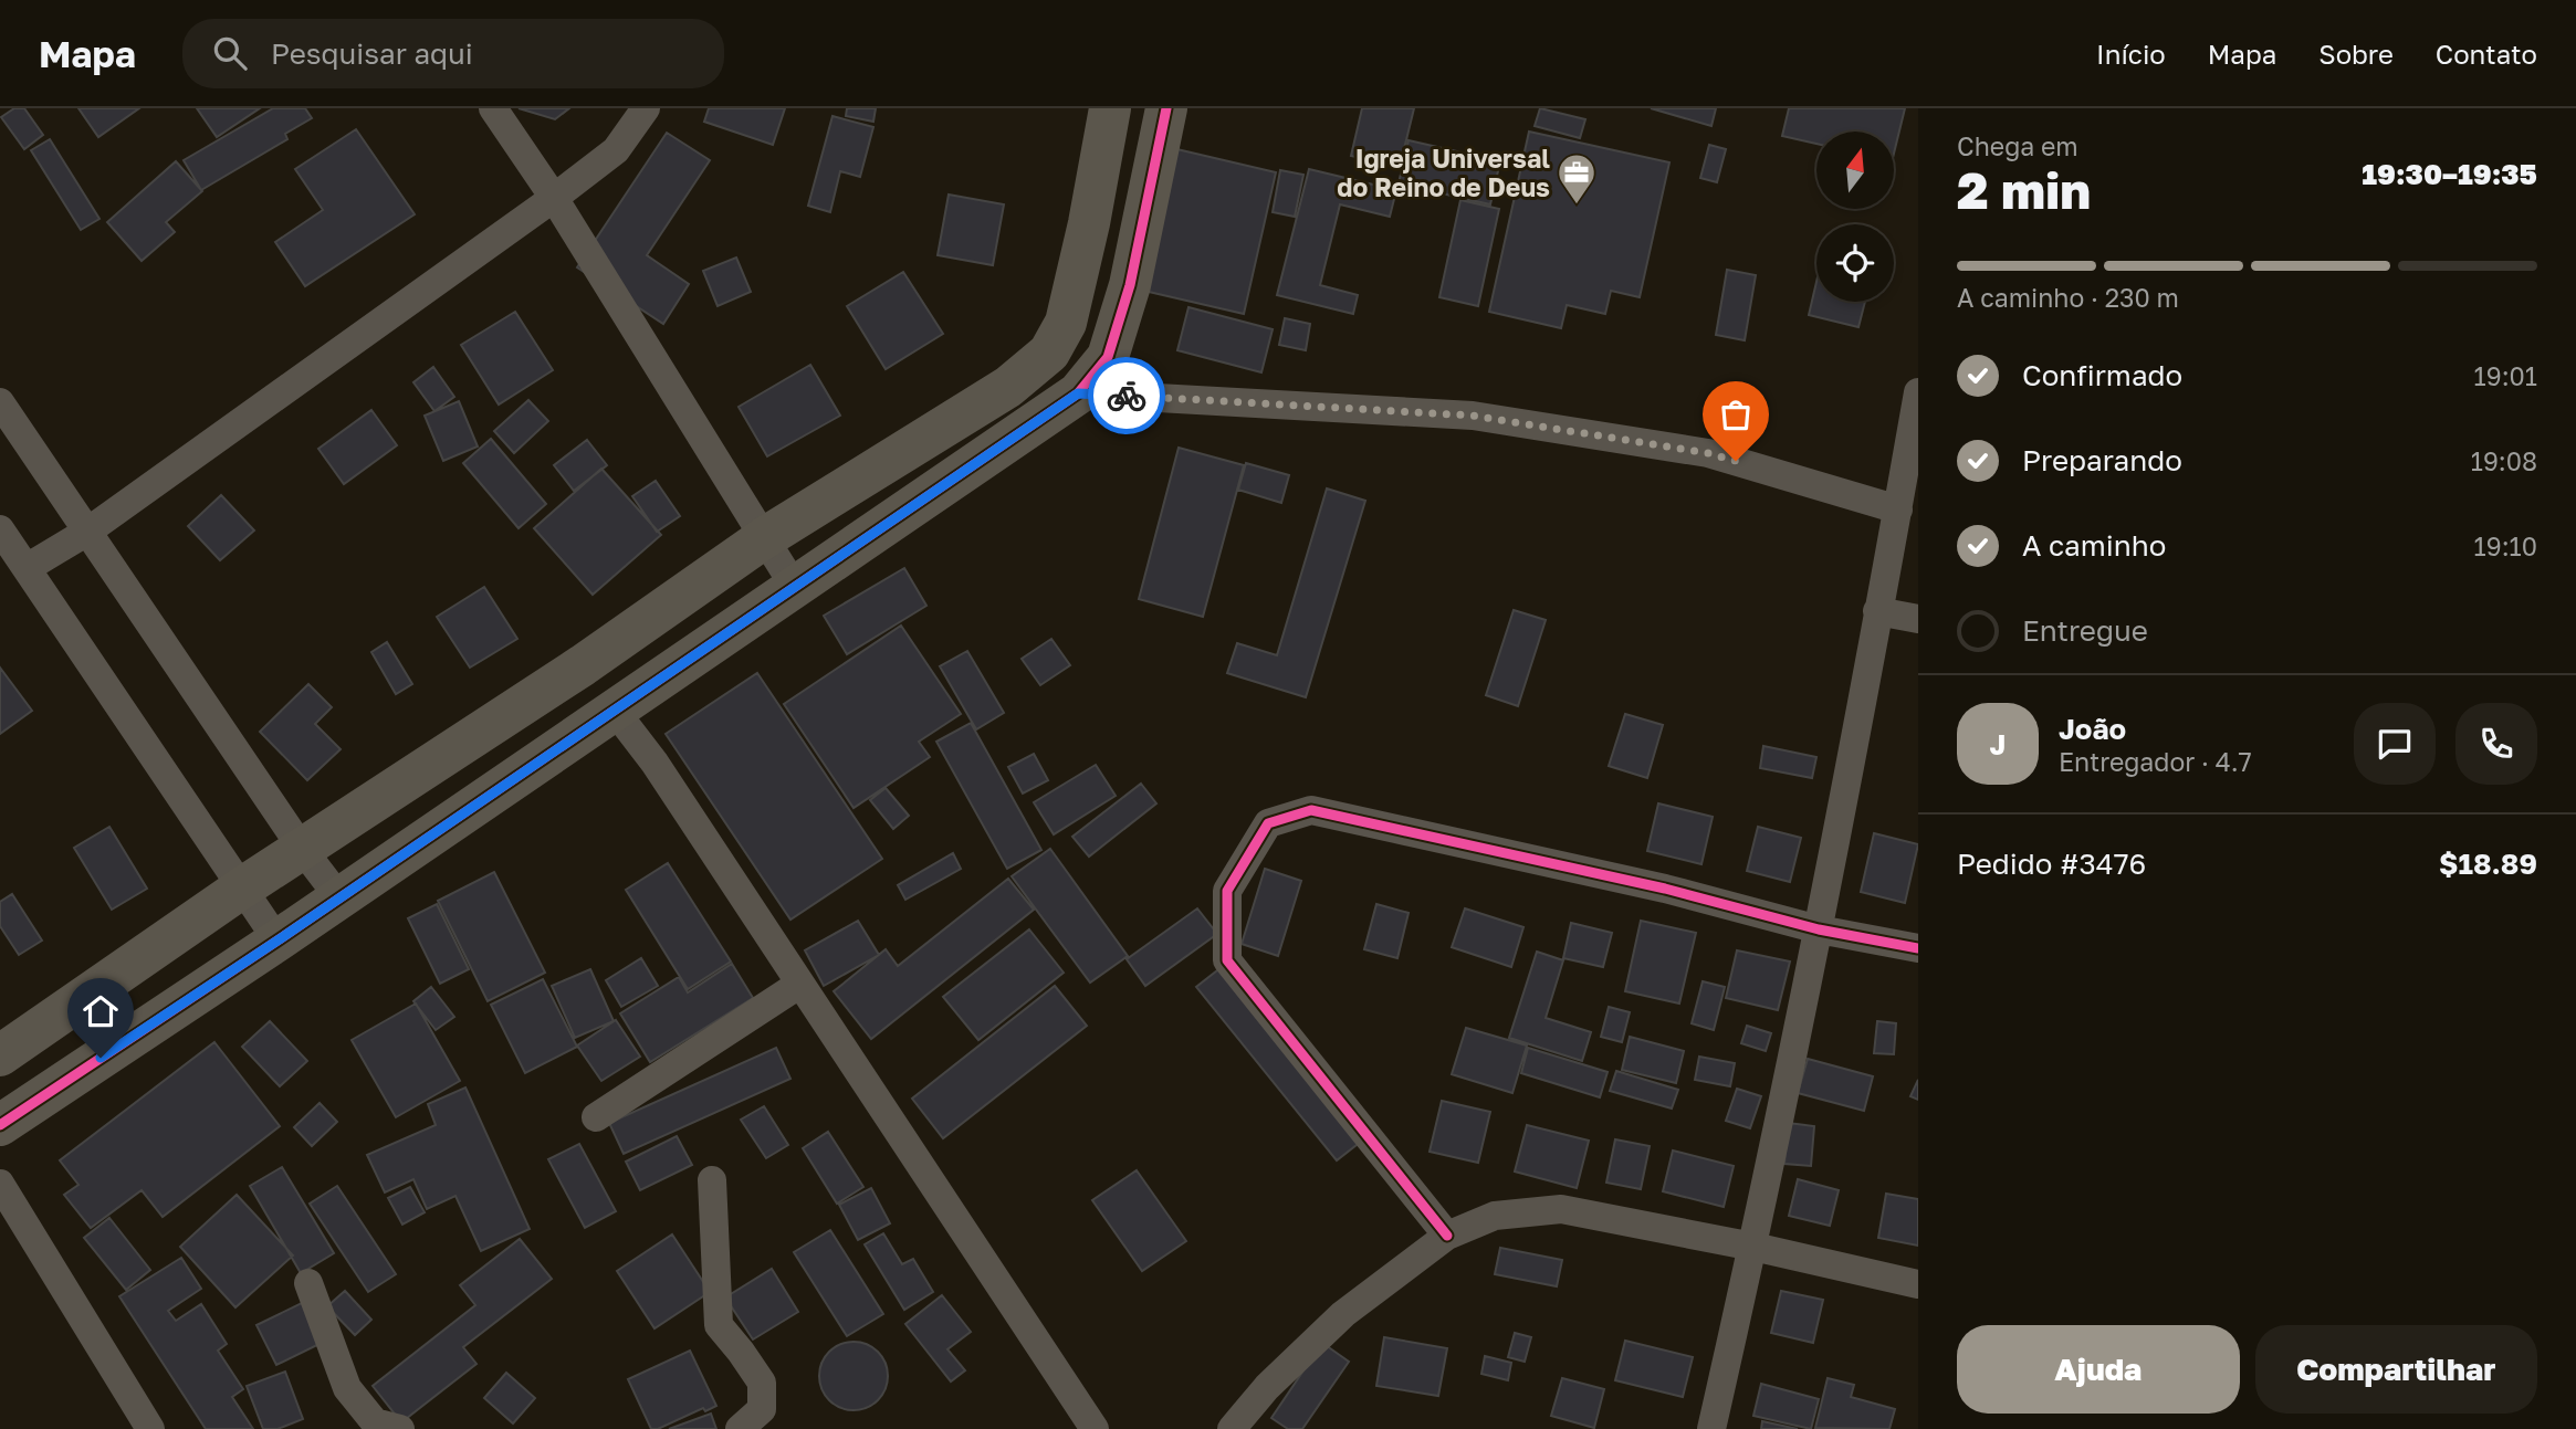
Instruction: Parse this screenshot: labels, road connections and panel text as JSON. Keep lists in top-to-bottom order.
{
  "places": {
    "office": ["Igreja Universal do Reino de Deus"]
  },
  "north": "top",
  "page": {
    "header": "Mapa",
    "search": "Pesquisar aqui",
    "nav": [
      "Início",
      "Mapa",
      "Sobre",
      "Contato"
    ],
    "heading": ["2 min", "Chega em", "19:30–19:35"],
    "panel": [
      "João",
      "Entregador · 4.7",
      "Pedido #3476",
      "$18.89"
    ],
    "bar": "A caminho · 230 m",
    "list": [
      ["Confirmado", "19:01"],
      ["Preparando", "19:08"],
      ["A caminho", "19:10"],
      "Entregue"
    ],
    "round": "J",
    "buttons": ["Ajuda", "Compartilhar"]
  }
}
